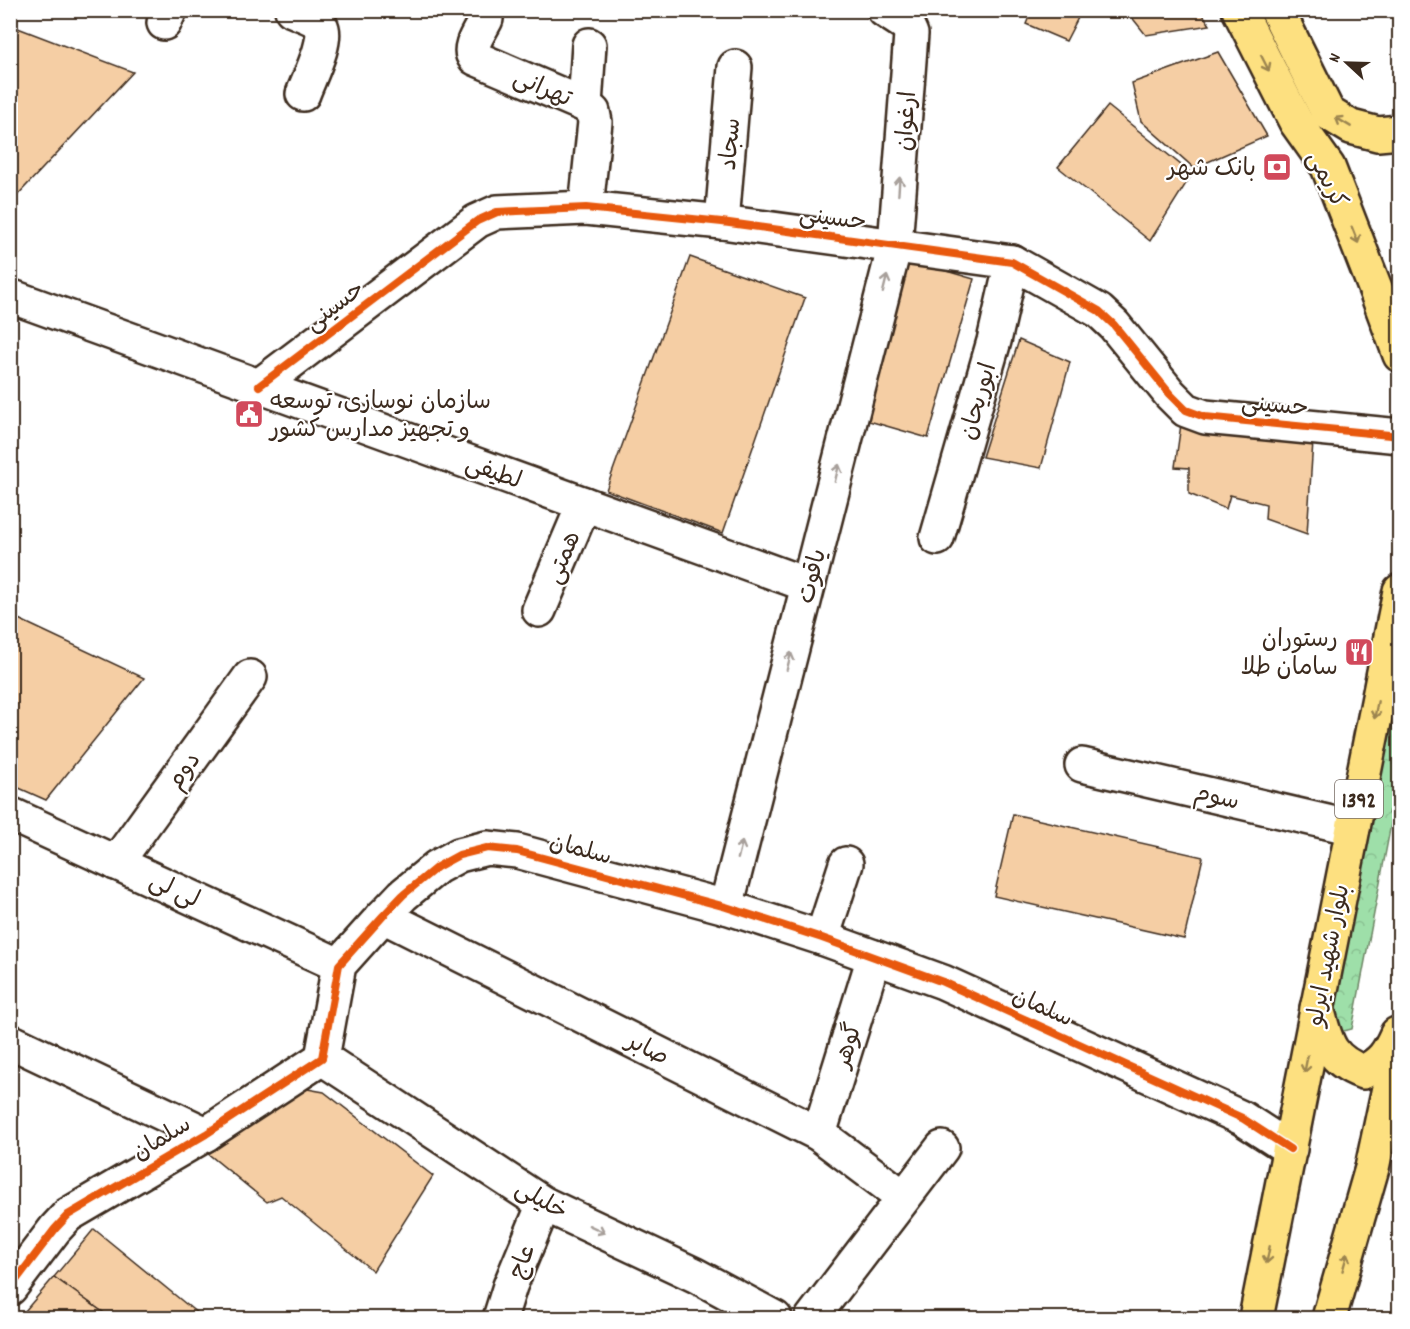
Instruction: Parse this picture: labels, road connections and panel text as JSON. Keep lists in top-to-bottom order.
{
  "streets": {
    "main road": ["کریمی", "1392", "بلوار شهید ایرلو"],
    "street": [
      "تهرانی",
      "ارغوان",
      "سجاد",
      "حسینی",
      "ابوریحان",
      "لطیفی",
      "همتی",
      "یاقوت",
      "دوم",
      "سوم",
      "سلمان",
      "لی لی",
      "گوهر",
      "صابر",
      "خلیلی",
      "عاج"
    ]
  },
  "crossings": [
    ["تهرانی", "حسینی"],
    ["ارغوان", "حسینی"],
    ["ارغوان", "یاقوت"],
    ["سجاد", "حسینی"],
    ["حسینی", "ابوریحان"],
    ["حسینی", "لطیفی"],
    ["حسینی", "یاقوت"],
    ["لطیفی", "همتی"],
    ["لطیفی", "یاقوت"],
    ["یاقوت", "سلمان"],
    ["دوم", "لی لی"],
    ["سوم", "بلوار شهید ایرلو"],
    ["سلمان", "لی لی"],
    ["سلمان", "بلوار شهید ایرلو"],
    ["سلمان", "گوهر"],
    ["سلمان", "صابر"],
    ["سلمان", "خلیلی"],
    ["گوهر", "صابر"],
    ["خلیلی", "عاج"]
  ],
  "one_way": ["ارغوان", "یاقوت", "خلیلی"],
  "places": {
    "bank": ["بانک شهر"],
    "public building": ["سازمان نوسازی، توسعه و تجهیز مدارس کشور"],
    "restaurant": ["رستوران سامان طلا"]
  },
  "north": "left"
}
